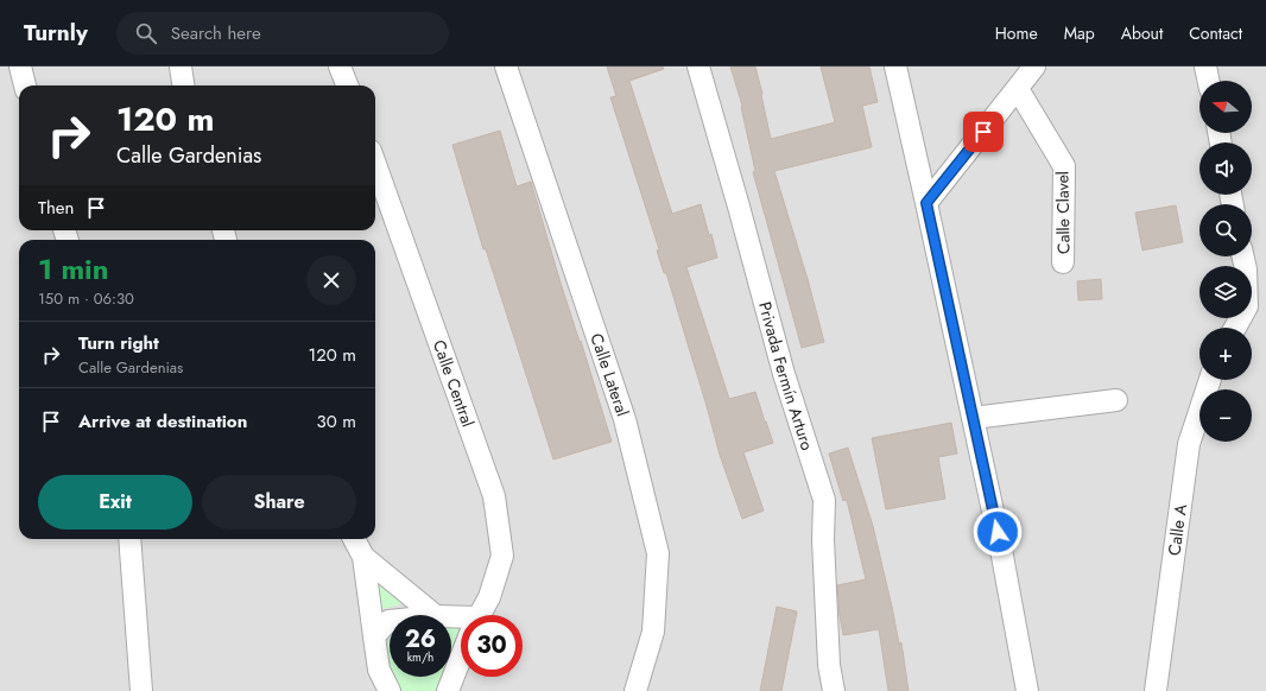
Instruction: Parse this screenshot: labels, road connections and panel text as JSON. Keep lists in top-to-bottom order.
{
  "streets": {
    "street": [
      "Calle Clavel",
      "Calle Lateral",
      "Privada Fermín Arturo",
      "Calle Central",
      "Calle A"
    ]
  },
  "north": "left",
  "page": {
    "header": "Turnly",
    "search": "Search here",
    "nav": [
      "Home",
      "Map",
      "About",
      "Contact"
    ],
    "map_buttons": ["+", "−"],
    "turn": ["120 m", "Calle Gardenias"],
    "then": "Then",
    "heading": ["1 min", "150 m · 06:30"],
    "list": [
      {
        "name": "Turn right",
        "note": "Calle Gardenias",
        "value": "120 m"
      },
      {
        "name": "Arrive at destination",
        "value": "30 m"
      }
    ],
    "buttons": ["Exit", "Share"],
    "speed": "26 km/h",
    "limit": "30"
  }
}
